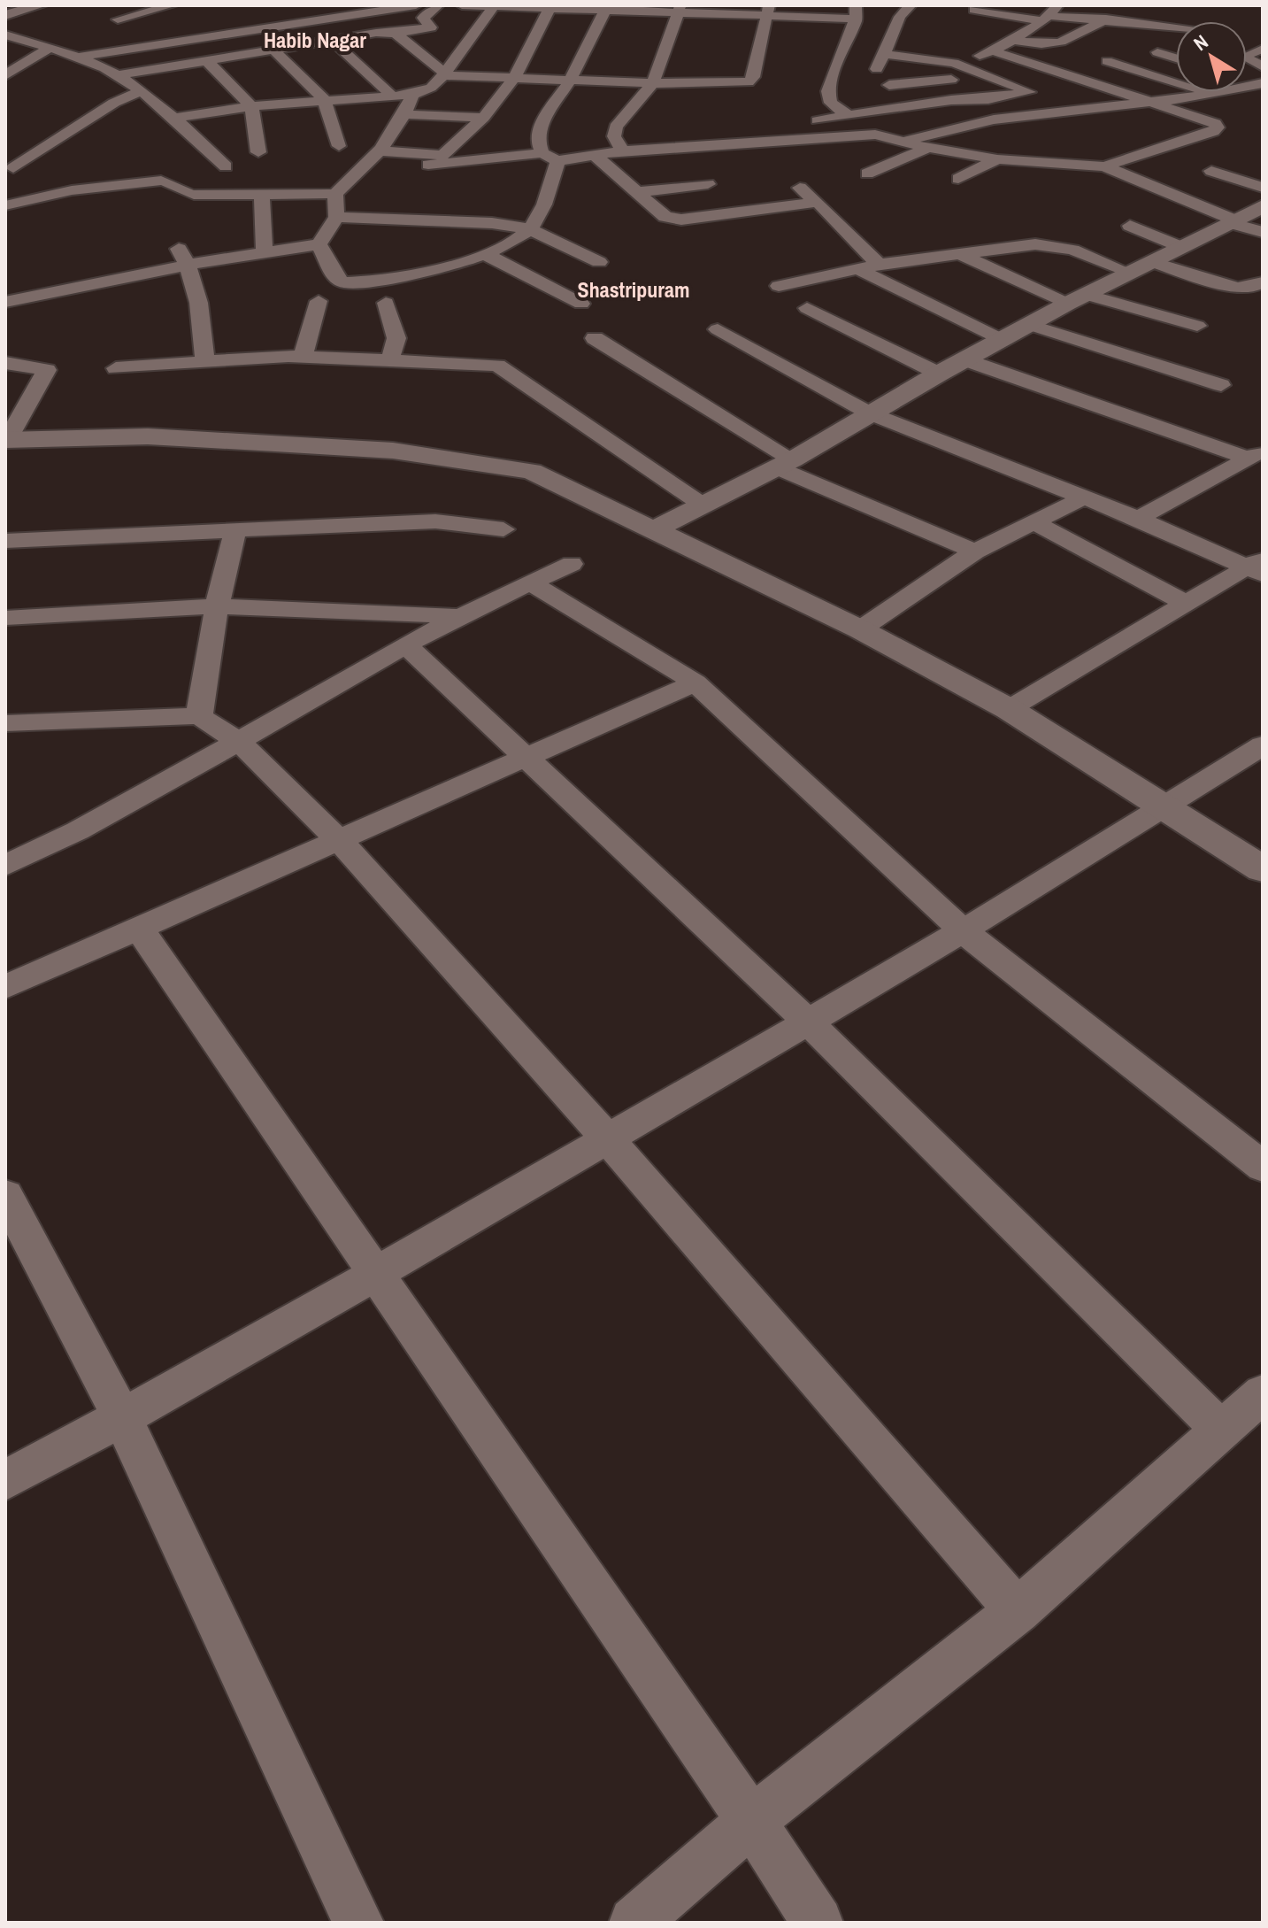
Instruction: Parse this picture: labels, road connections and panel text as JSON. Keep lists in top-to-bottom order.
{
  "districts": ["Habib Nagar", "Shastripuram"],
  "north": "top left"
}
